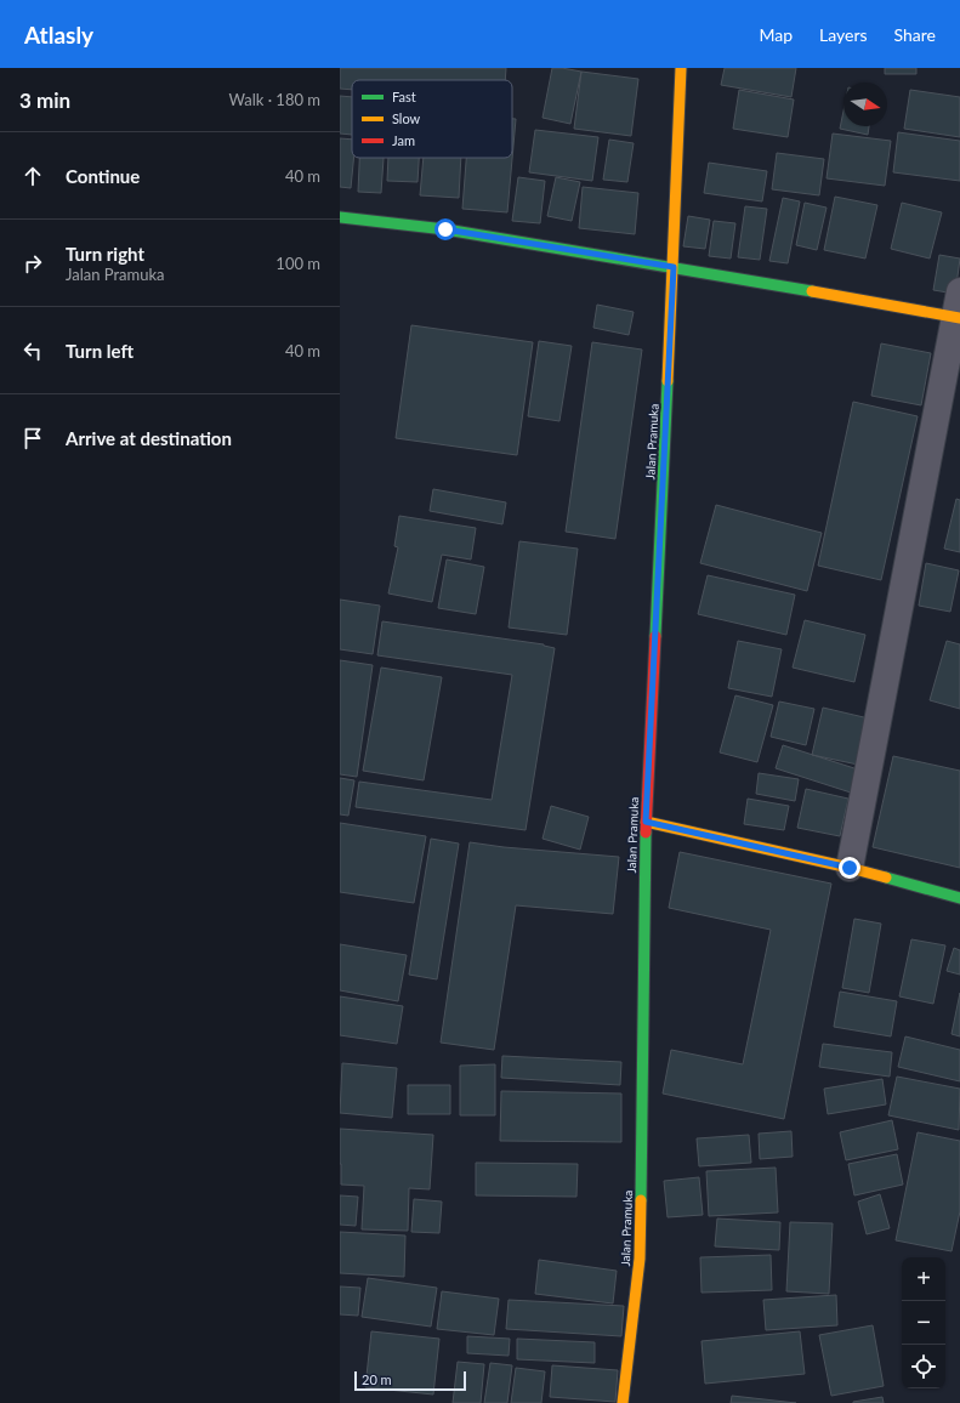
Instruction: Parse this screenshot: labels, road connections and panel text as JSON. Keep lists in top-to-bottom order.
{
  "streets": {
    "street": ["Jalan Pramuka"]
  },
  "legend": ["Fast", "Slow", "Jam"],
  "scale_bar": "20 m",
  "north": "right",
  "page": {
    "header": "Atlasly",
    "nav": ["Map", "Layers", "Share"],
    "heading": ["3 min", "Walk · 180 m"],
    "list": [
      ["Continue", "40 m"],
      ["Turn right", "Jalan Pramuka", "100 m"],
      ["Turn left", "40 m"],
      "Arrive at destination"
    ],
    "map_buttons": ["+", "−"],
    "scale": "20 m"
  }
}
